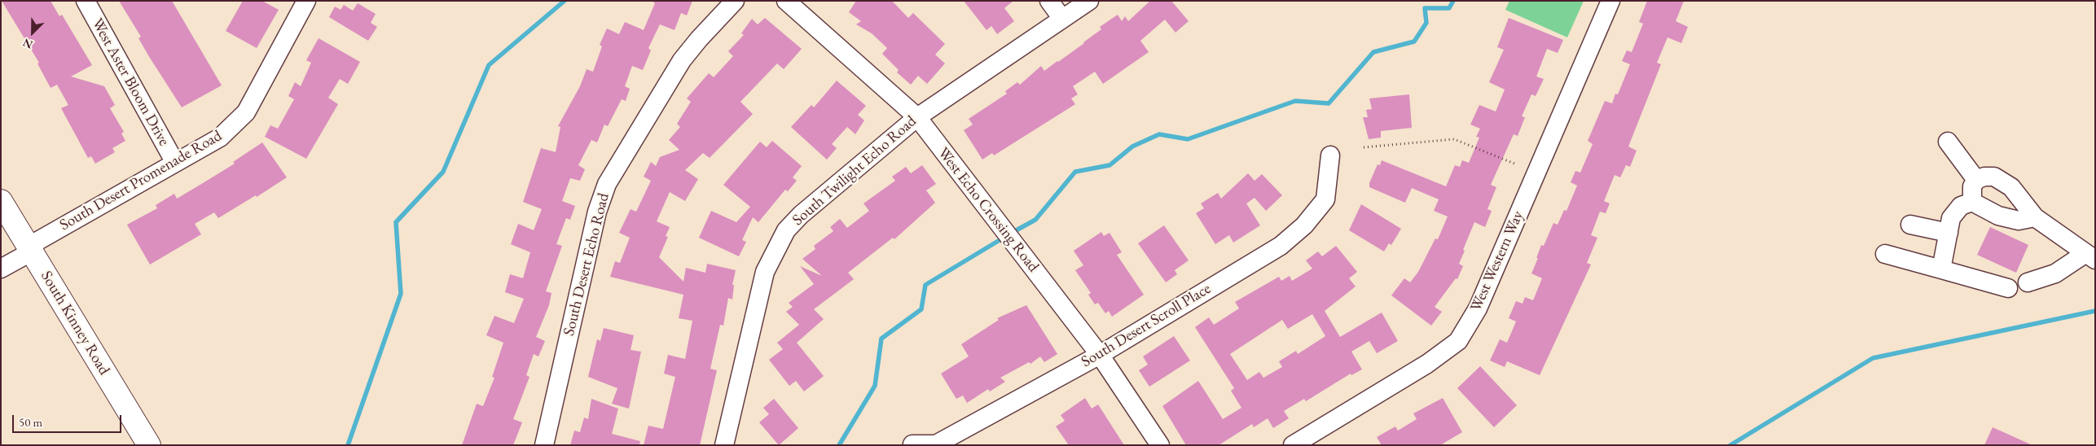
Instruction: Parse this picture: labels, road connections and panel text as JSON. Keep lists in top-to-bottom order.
{
  "streets": {
    "main road": ["South Kinney Road"],
    "street": [
      "West Aster Bloom Drive",
      "South Twilight Echo Road",
      "South Desert Promenade Road",
      "West Echo Crossing Road",
      "West Western Way",
      "South Desert Echo Road",
      "South Desert Scroll Place"
    ]
  },
  "crossings": [
    ["West Aster Bloom Drive", "South Desert Promenade Road"],
    ["South Twilight Echo Road", "West Echo Crossing Road"],
    ["South Desert Promenade Road", "South Kinney Road"],
    ["West Echo Crossing Road", "South Desert Scroll Place"]
  ],
  "scale_bar": "50 m",
  "north": "bottom left"
}
